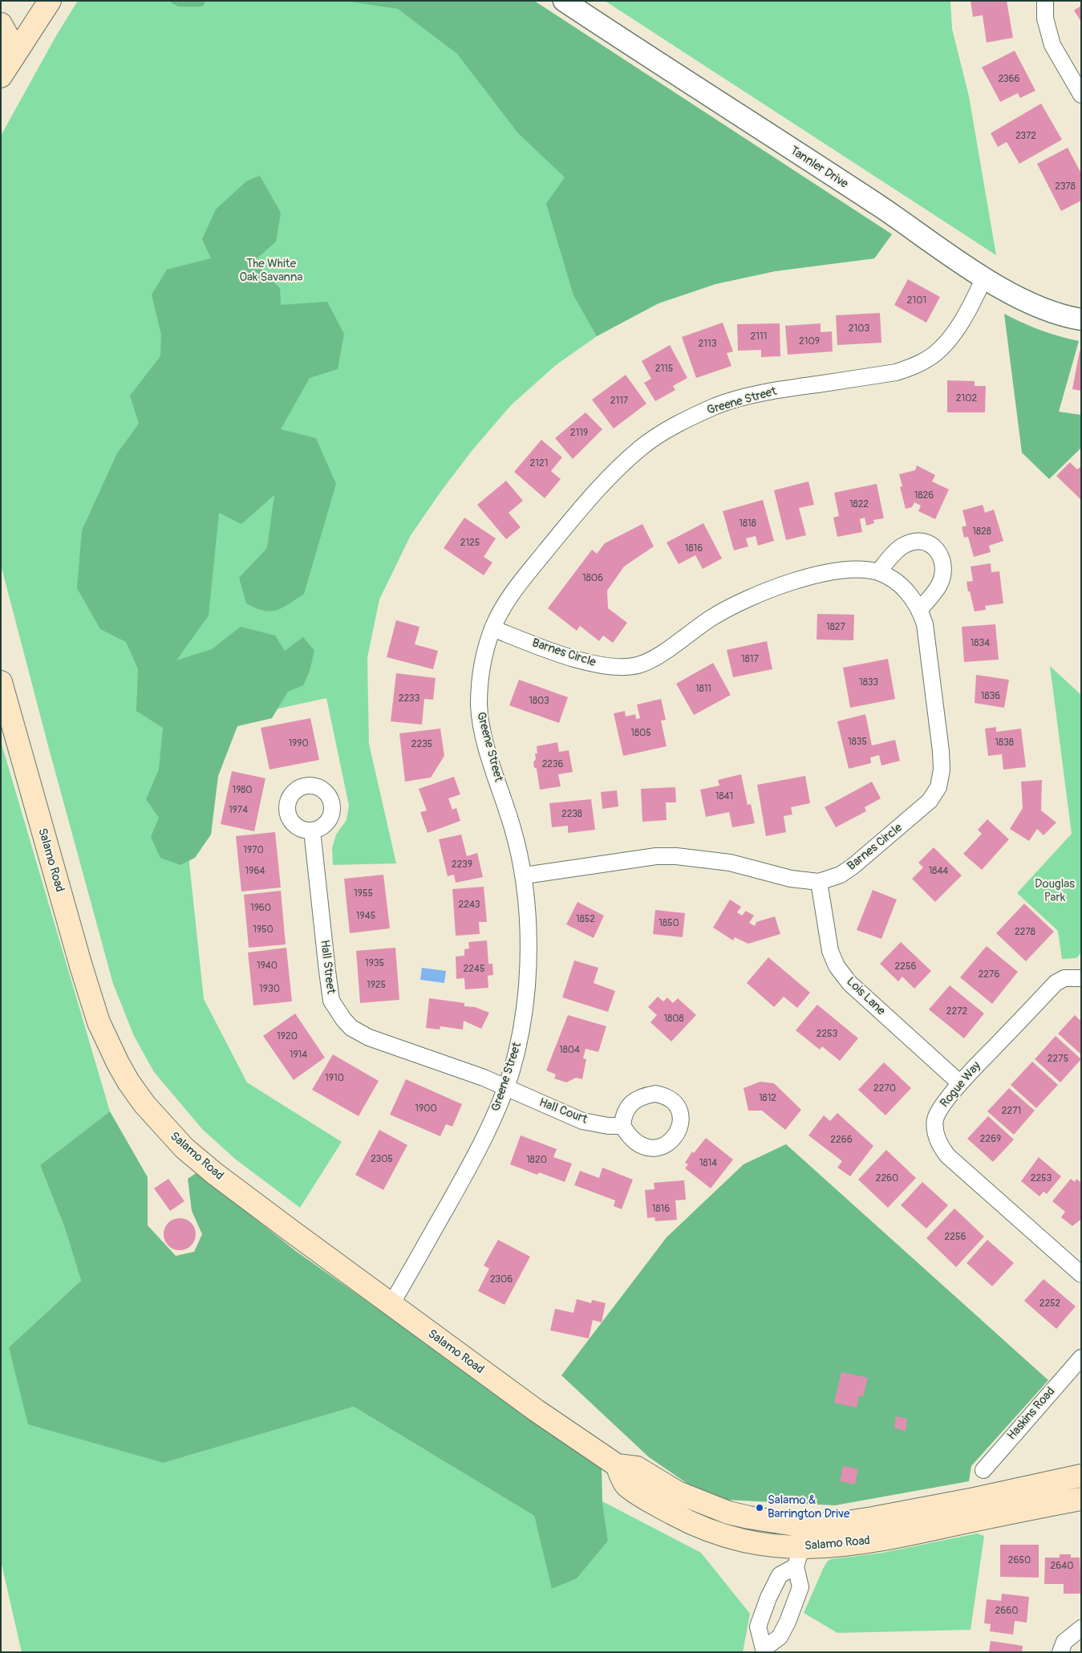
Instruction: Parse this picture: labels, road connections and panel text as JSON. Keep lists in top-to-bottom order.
{
  "streets": {
    "main road": ["Salamo Road"],
    "street": [
      "Tannler Drive",
      "Greene Street",
      "Barnes Circle",
      "Hall Street",
      "Lois Lane",
      "Rogue Way",
      "Hall Court",
      "Haskins Road"
    ]
  },
  "crossings": [
    ["Tannler Drive", "Greene Street"],
    ["Greene Street", "Barnes Circle"],
    ["Greene Street", "Salamo Road"],
    ["Greene Street", "Hall Street"],
    ["Greene Street", "Hall Court"],
    ["Barnes Circle", "Lois Lane"],
    ["Hall Street", "Hall Court"],
    ["Lois Lane", "Rogue Way"]
  ],
  "parks": ["The White Oak Savanna", "Douglas Park"],
  "places": ["Salamo & Barrington Drive"],
  "house_numbers": [
    "2366",
    "2372",
    "2378",
    "2101",
    "2103",
    "2111",
    "2109",
    "2113",
    "2115",
    "2102",
    "2117",
    "2119",
    "2121",
    "1826",
    "1822",
    "1818",
    "1828",
    "2125",
    "1816",
    "1806",
    "1827",
    "1834",
    "1817",
    "1833",
    "1811",
    "1836",
    "2233",
    "1803",
    "1805",
    "1835",
    "1838",
    "1990",
    "2235",
    "2236",
    "1980",
    "1841",
    "1974",
    "2238",
    "1970",
    "2239",
    "1964",
    "1844",
    "1955",
    "2243",
    "1960",
    "1945",
    "1852",
    "1850",
    "1950",
    "2278",
    "1935",
    "1940",
    "2256",
    "2245",
    "2276",
    "1925",
    "1930",
    "2272",
    "1808",
    "2253",
    "1920",
    "1804",
    "1914",
    "2275",
    "1910",
    "2270",
    "1812",
    "1900",
    "2271",
    "2269",
    "2266",
    "2305",
    "1820",
    "1814",
    "2260",
    "2253",
    "1816",
    "2256",
    "2306",
    "2252",
    "2650",
    "2640",
    "2660"
  ]
}
